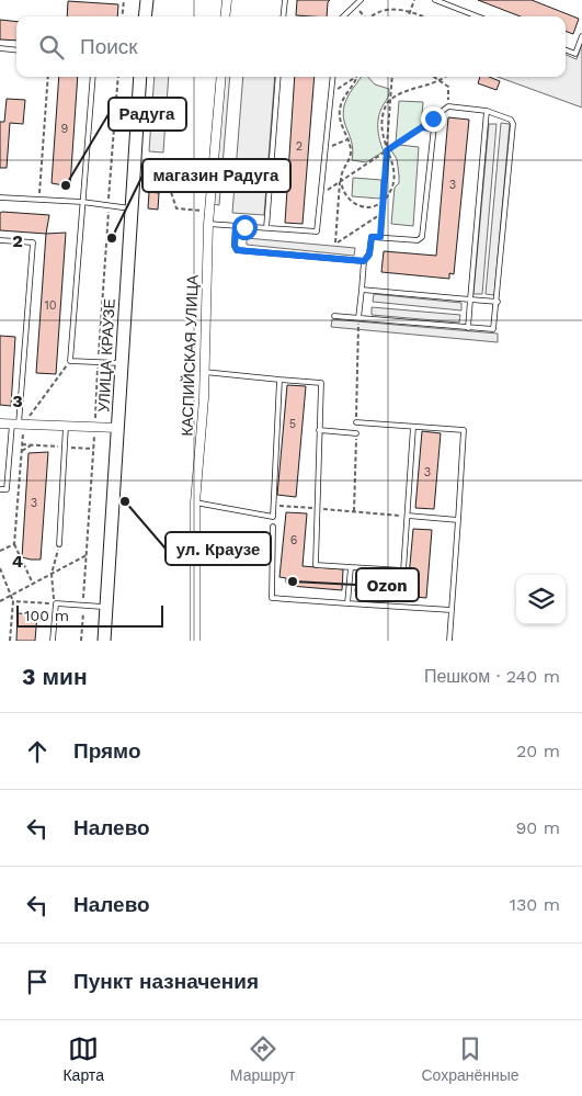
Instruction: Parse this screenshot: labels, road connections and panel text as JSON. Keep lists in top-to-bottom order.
{
  "streets": {
    "main road": ["УЛИЦА КРАУЗЕ"],
    "street": ["КАСПИЙСКАЯ УЛИЦА"]
  },
  "places": [
    "Радуга",
    "магазин Радуга",
    "ул. Краузе",
    "Ozon"
  ],
  "house_numbers": [
    "9",
    "2",
    "3",
    "10",
    "5",
    "3",
    "3",
    "6"
  ],
  "scale_bar": "100 m",
  "page": {
    "search": "Поиск",
    "scale": "100 m",
    "heading": ["3 мин", "Пешком · 240 m"],
    "list": [
      ["Прямо", "20 m"],
      ["Налево", "90 m"],
      ["Налево", "130 m"],
      "Пункт назначения"
    ],
    "nav": ["Карта", "Маршрут", "Сохранённые"]
  },
  "grid": {
    "rows": ["2", "3", "4"]
  }
}
